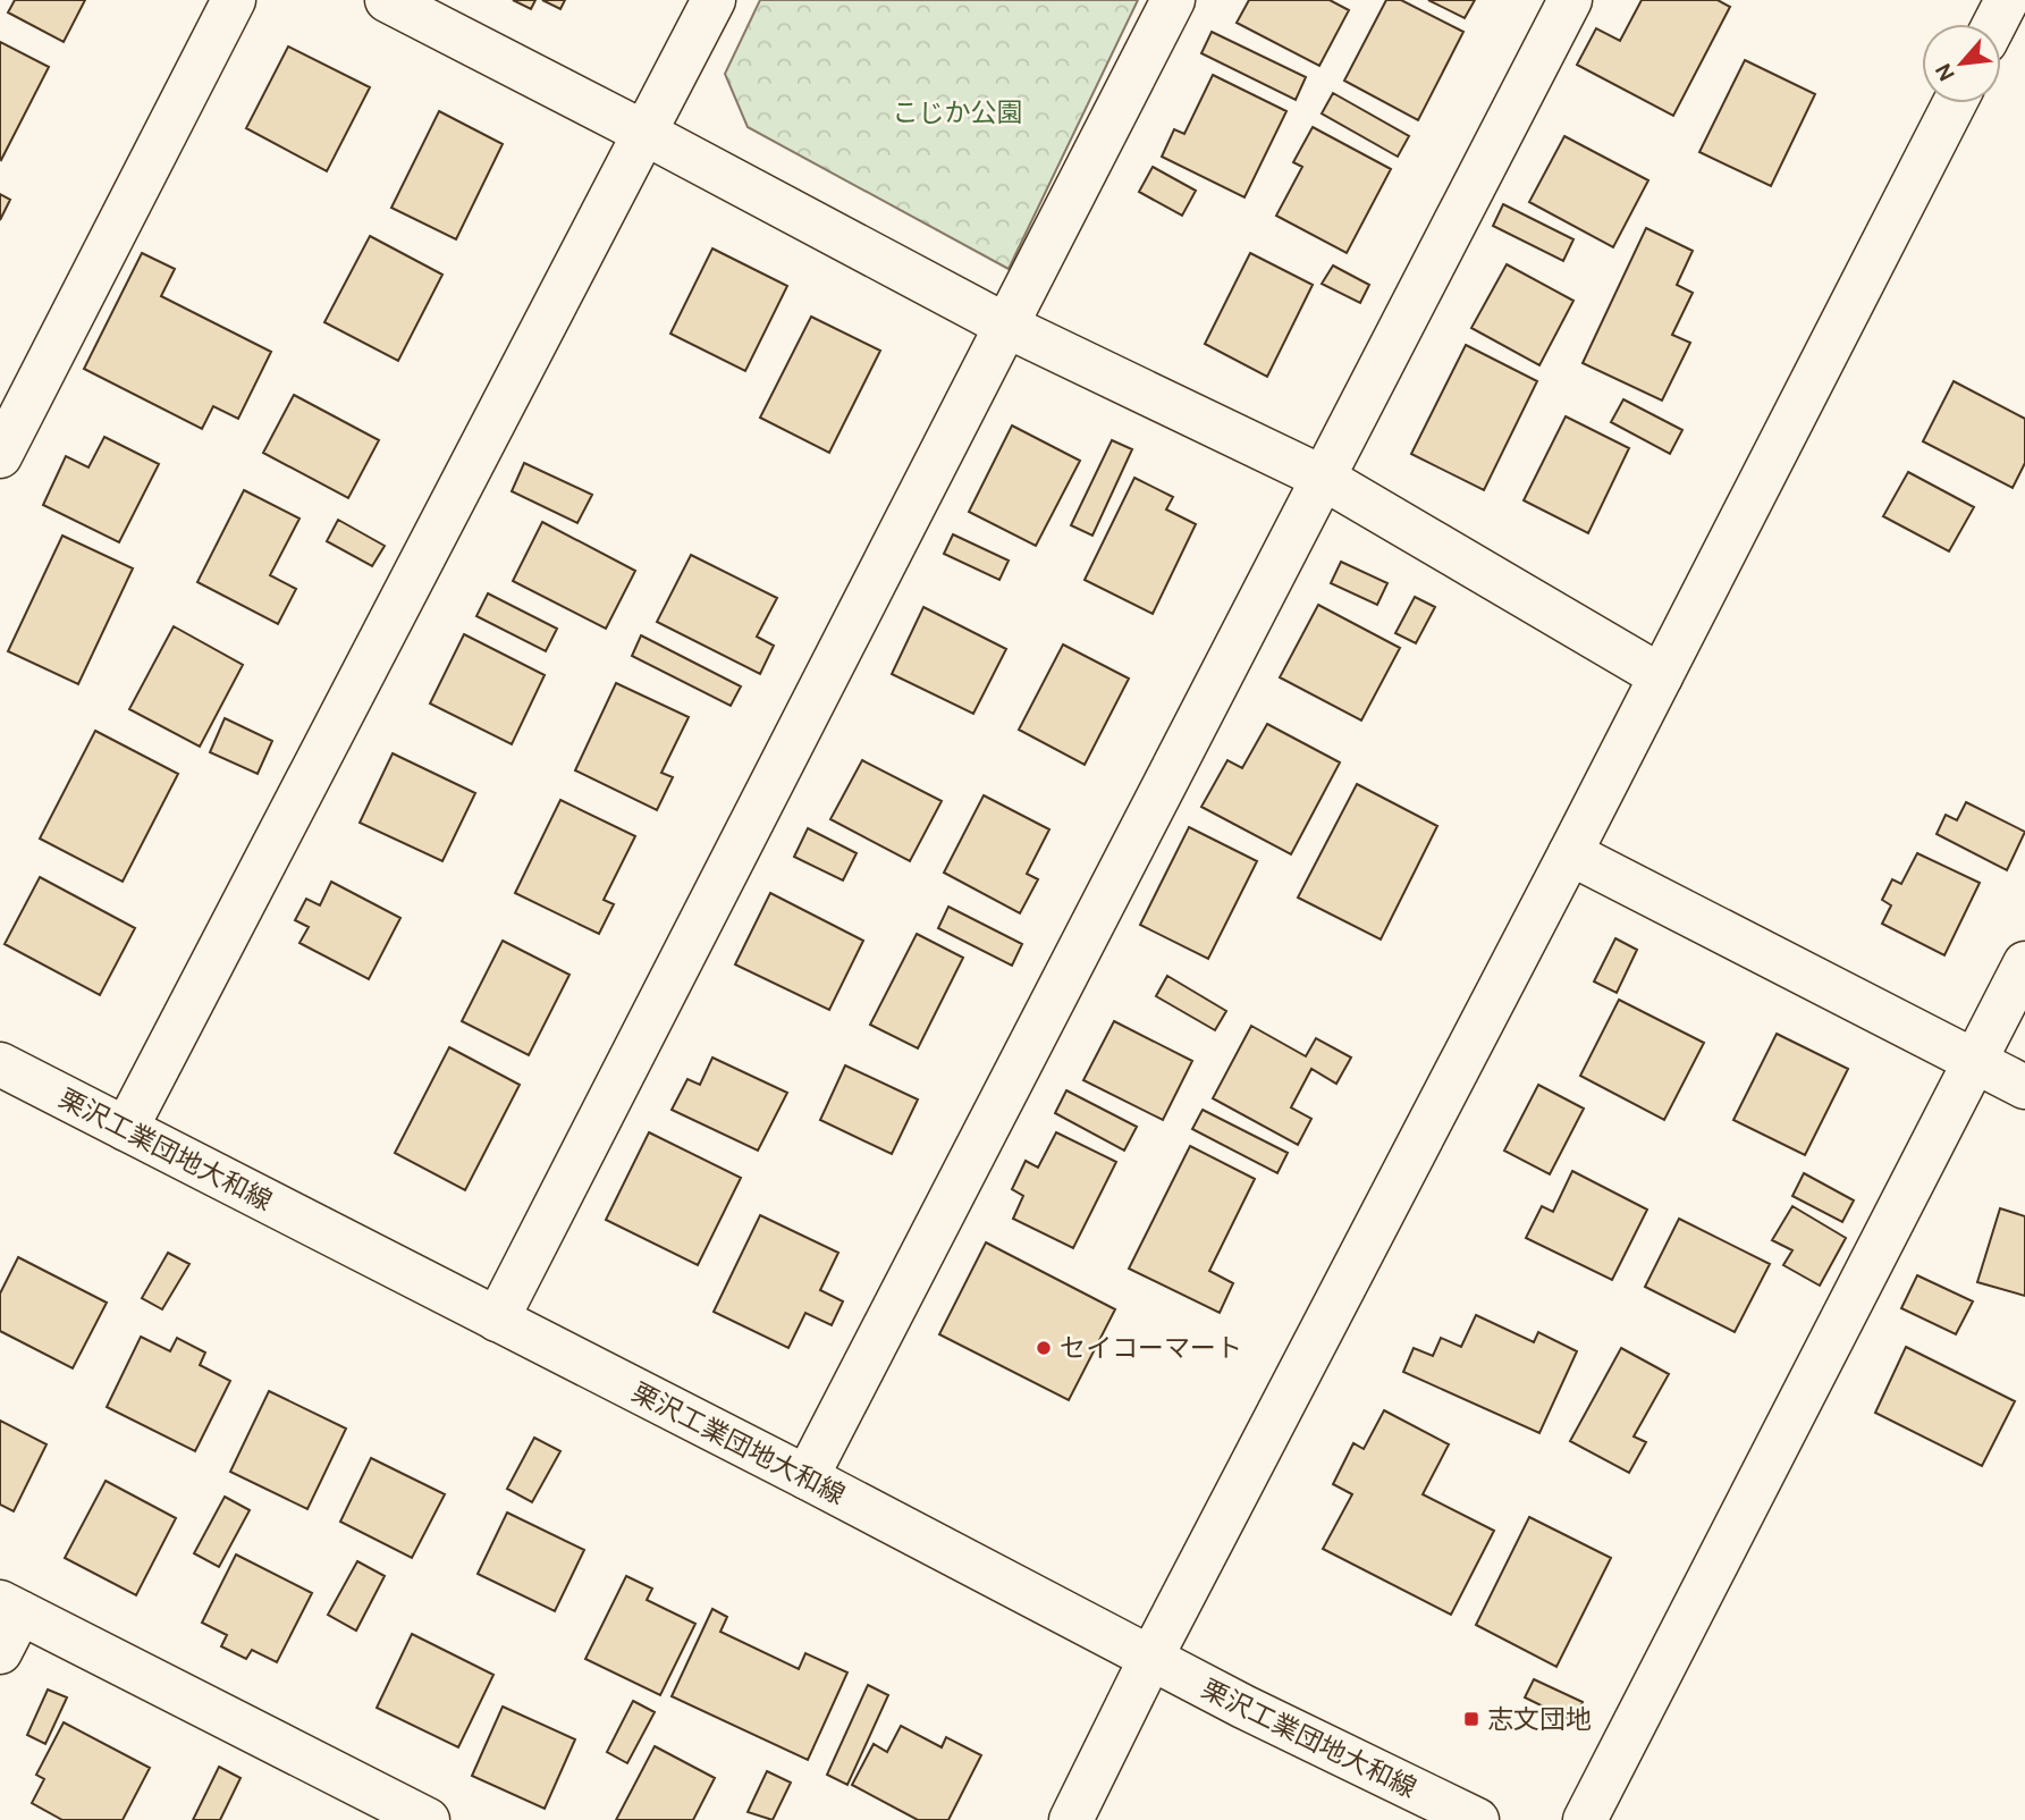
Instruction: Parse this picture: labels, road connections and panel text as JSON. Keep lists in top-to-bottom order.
{
  "streets": {
    "street": ["栗沢工業団地大和線"]
  },
  "parks": ["こじか公園"],
  "places": {
    "other": ["セイコーマート"],
    "transit": ["志文団地"]
  },
  "north": "bottom left"
}
